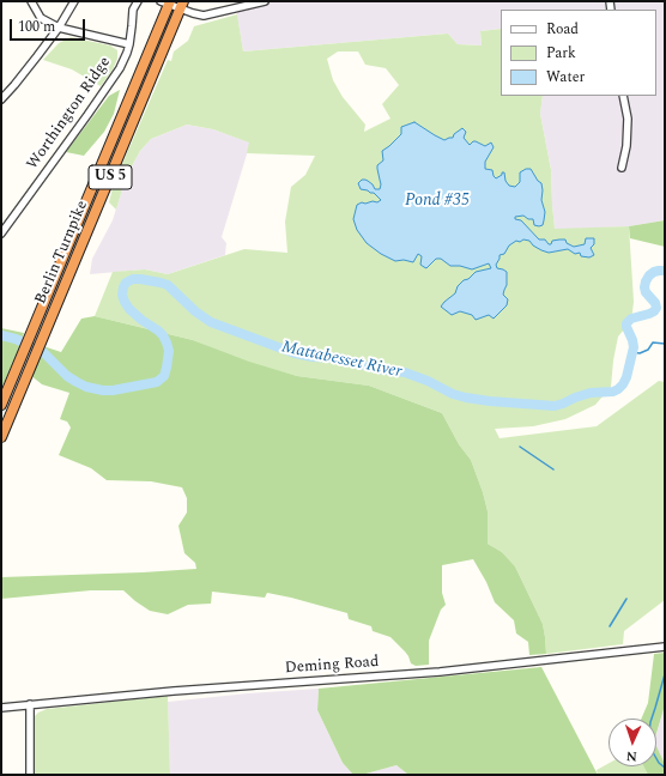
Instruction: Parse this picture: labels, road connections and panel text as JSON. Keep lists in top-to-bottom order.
{
  "streets": {
    "highway": ["US 5", "Berlin Turnpike"],
    "street": ["Worthington Ridge", "Deming Road"]
  },
  "water": ["Pond #35", "Mattabesset River"],
  "legend": ["Road", "Park", "Water"],
  "scale_bar": "100 m",
  "north": "bottom"
}
